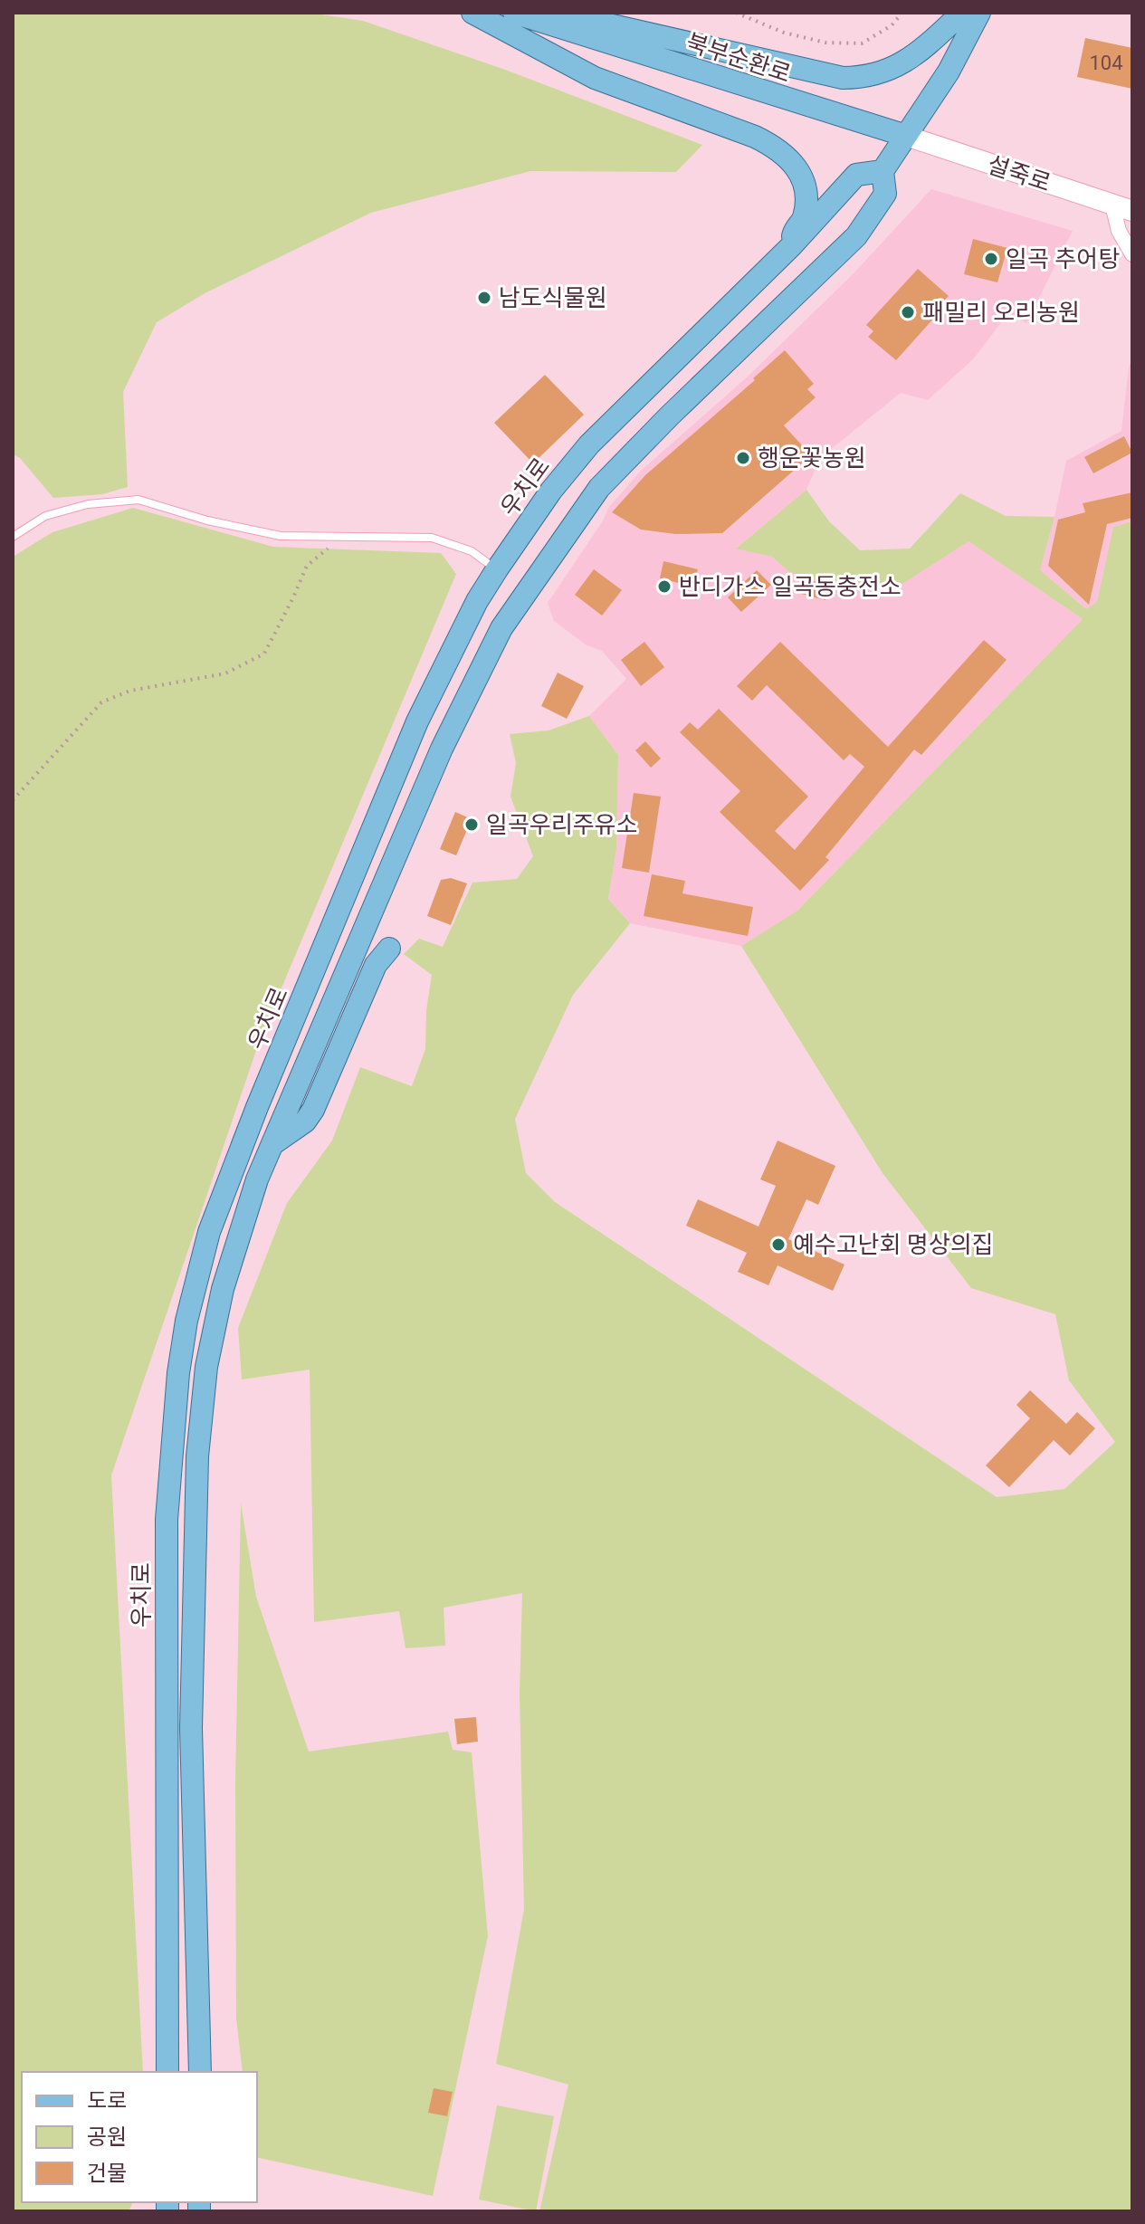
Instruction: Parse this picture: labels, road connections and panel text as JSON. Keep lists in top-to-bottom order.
{
  "streets": {
    "main road": ["북부순환로", "설죽로", "우치로"]
  },
  "crossings": [
    ["북부순환로", "설죽로"]
  ],
  "places": [
    "일곡 추어탕",
    "남도식물원",
    "패밀리 오리농원",
    "행운꽃농원",
    "반디가스 일곡동충전소",
    "일곡우리주유소",
    "예수고난회 명상의집"
  ],
  "house_numbers": ["104"],
  "legend": ["도로", "공원", "건물"]
}
